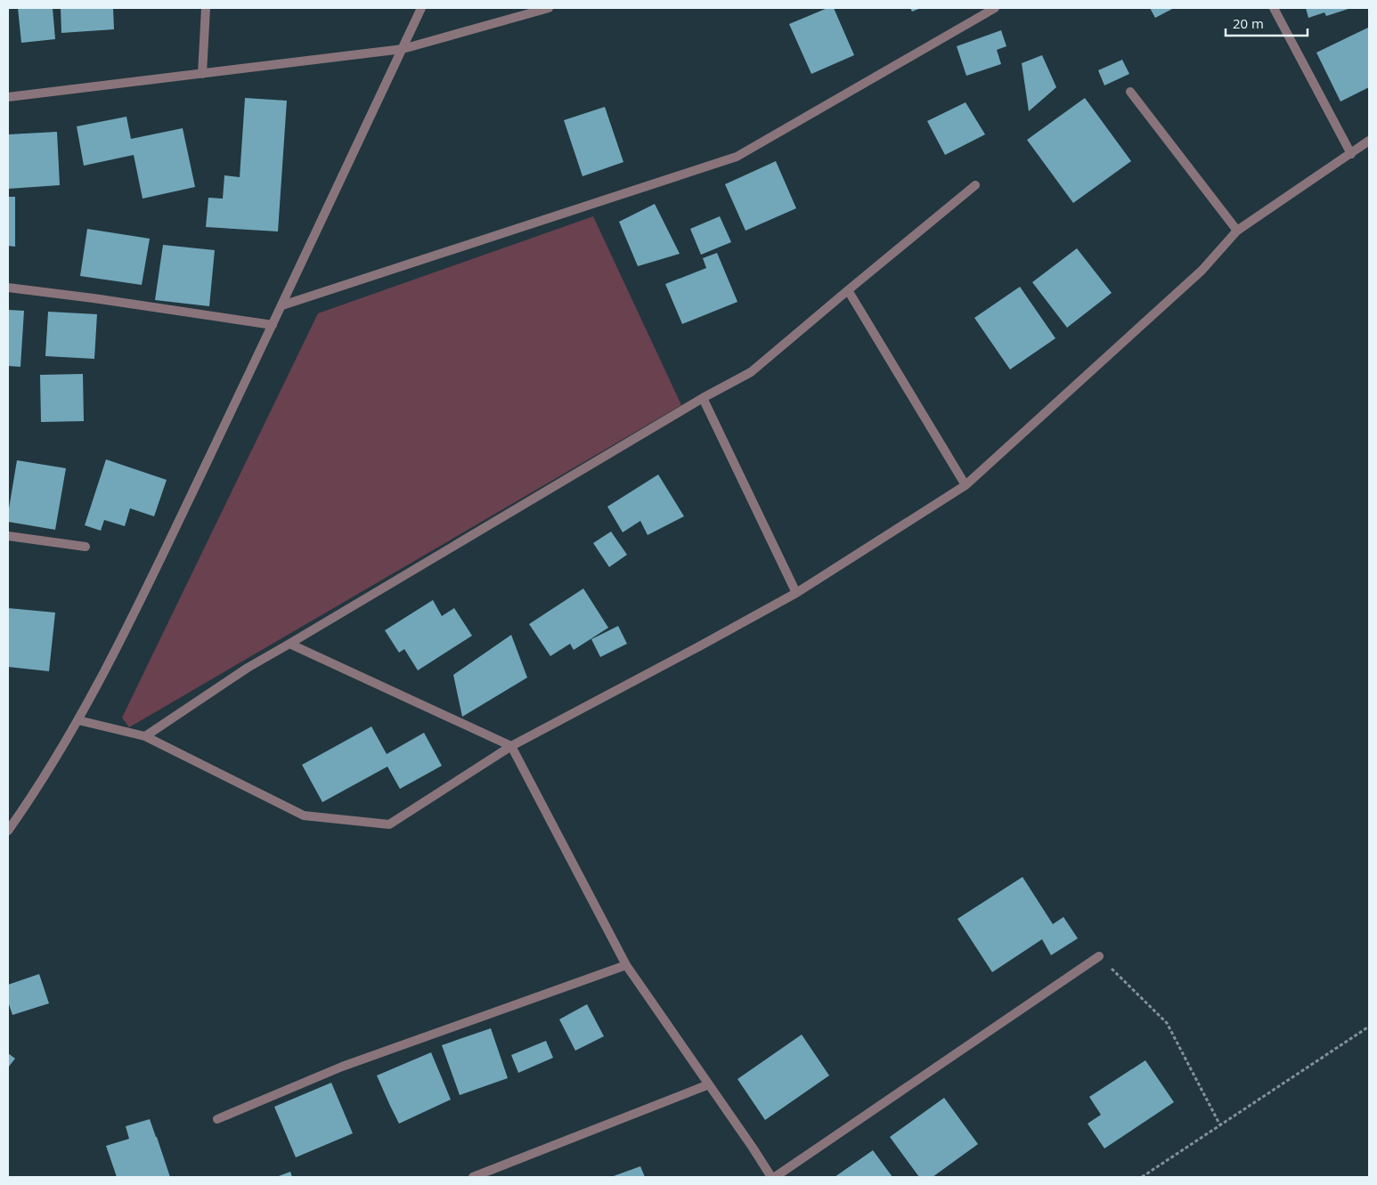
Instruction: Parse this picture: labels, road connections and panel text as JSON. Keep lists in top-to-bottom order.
{
  "scale_bar": "20 m"
}
